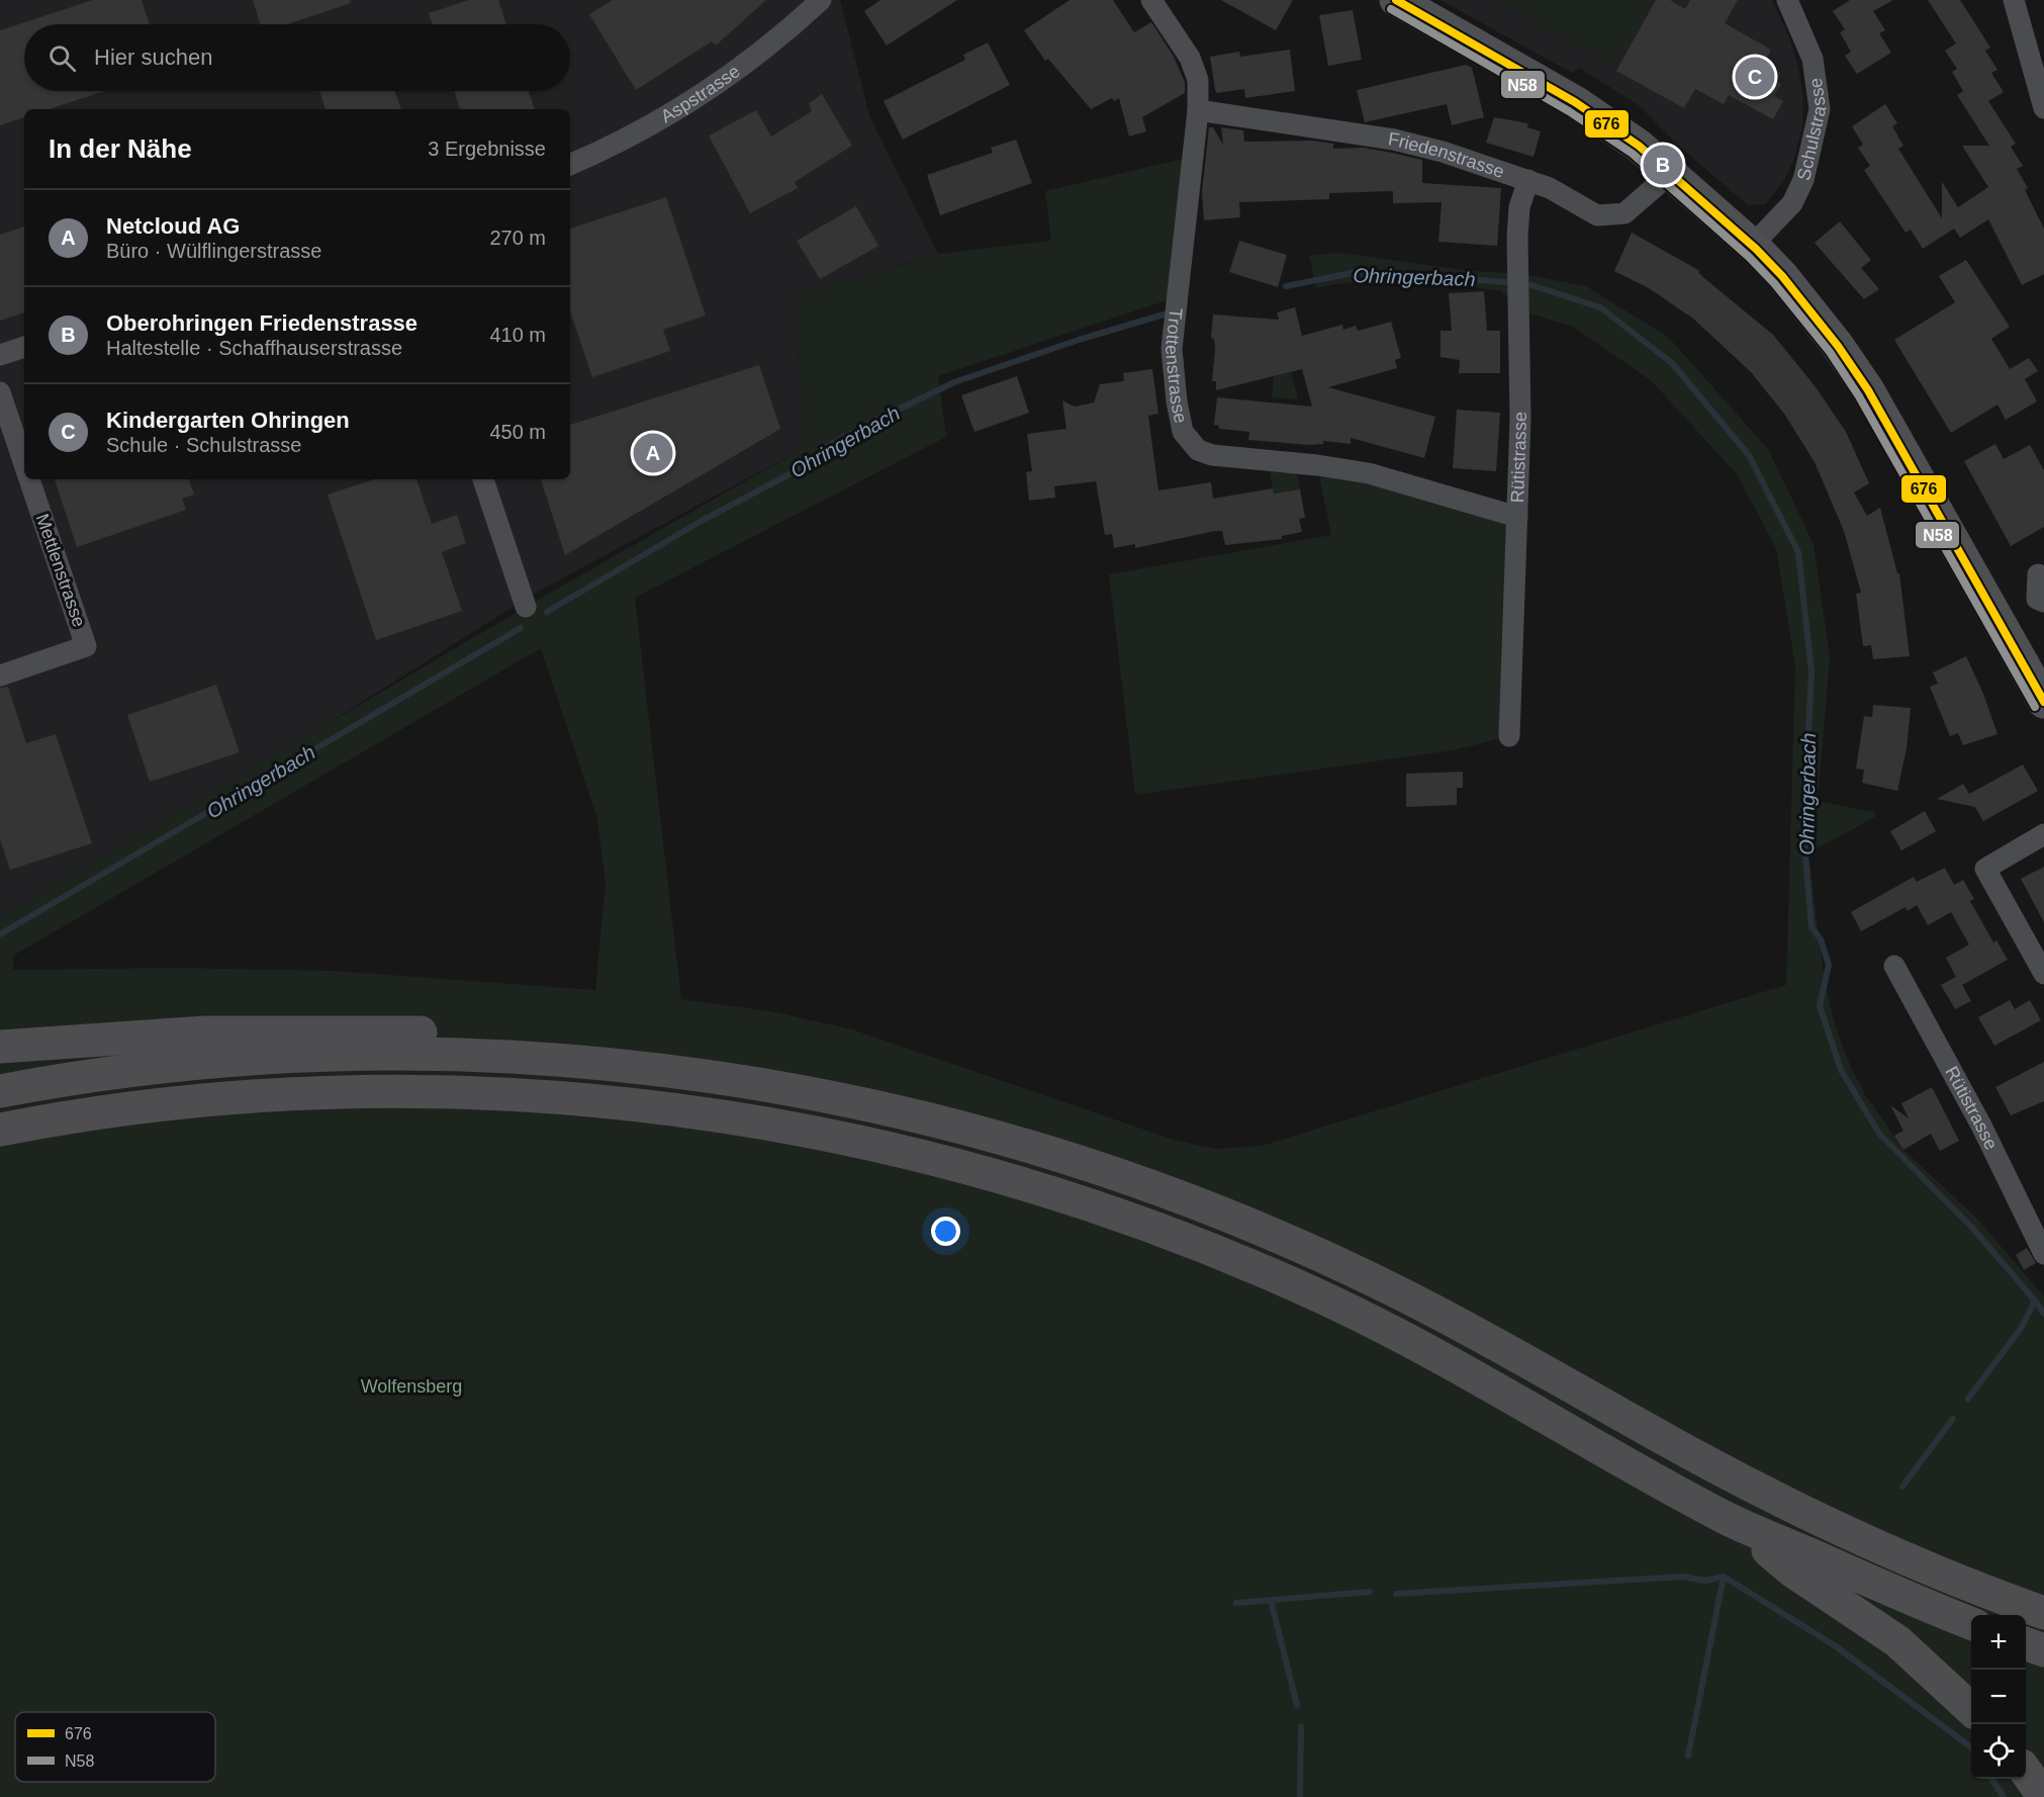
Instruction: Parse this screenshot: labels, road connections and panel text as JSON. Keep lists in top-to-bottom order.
{
  "streets": {
    "street": [
      "Aspstrasse",
      "Schulstrasse",
      "Friedenstrasse",
      "Trottenstrasse",
      "Rütistrasse",
      "Mettlenstrasse"
    ]
  },
  "crossings": [
    ["Friedenstrasse", "Trottenstrasse"],
    ["Friedenstrasse", "Rütistrasse"],
    ["Trottenstrasse", "Rütistrasse"]
  ],
  "water": ["Ohringerbach"],
  "parks": ["Wolfensberg"],
  "lines": ["transit line 676", "transit line N58"],
  "legend": ["676", "N58"],
  "page": {
    "search": "Hier suchen",
    "pins": ["C", "B", "A"],
    "heading": ["In der Nähe", "3 Ergebnisse"],
    "list": [
      {
        "mark": "A",
        "name": "Netcloud AG",
        "note": "Büro · Wülflingerstrasse",
        "value": "270 m"
      },
      {
        "mark": "B",
        "name": "Oberohringen Friedenstrasse",
        "note": "Haltestelle · Schaffhauserstrasse",
        "value": "410 m"
      },
      {
        "mark": "C",
        "name": "Kindergarten Ohringen",
        "note": "Schule · Schulstrasse",
        "value": "450 m"
      }
    ],
    "map_buttons": ["+", "−"]
  }
}
